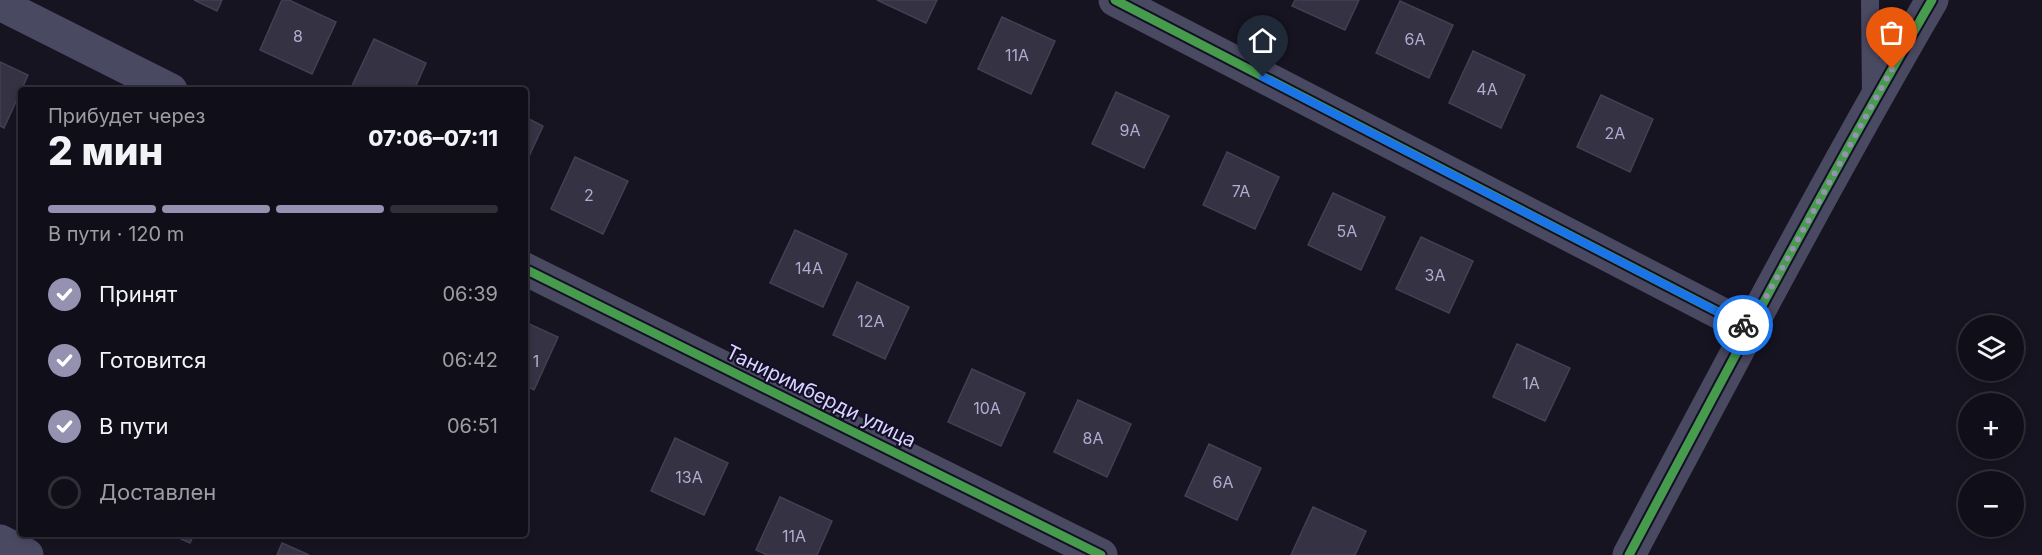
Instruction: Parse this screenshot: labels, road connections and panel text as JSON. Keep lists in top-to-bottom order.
{
  "streets": {
    "street": ["Таниримберди улица"]
  },
  "house_numbers": [
    "8",
    "6A",
    "11A",
    "4A",
    "9A",
    "2A",
    "7A",
    "2",
    "5A",
    "14A",
    "3A",
    "12A",
    "1",
    "1A",
    "10A",
    "8A",
    "13A",
    "6A",
    "11A"
  ],
  "page": {
    "heading": ["2 мин", "Прибудет через", "07:06–07:11"],
    "bar": "В пути · 120 m",
    "list": [
      ["Принят", "06:39"],
      ["Готовится", "06:42"],
      ["В пути", "06:51"],
      "Доставлен"
    ],
    "map_buttons": ["+", "−"]
  }
}
